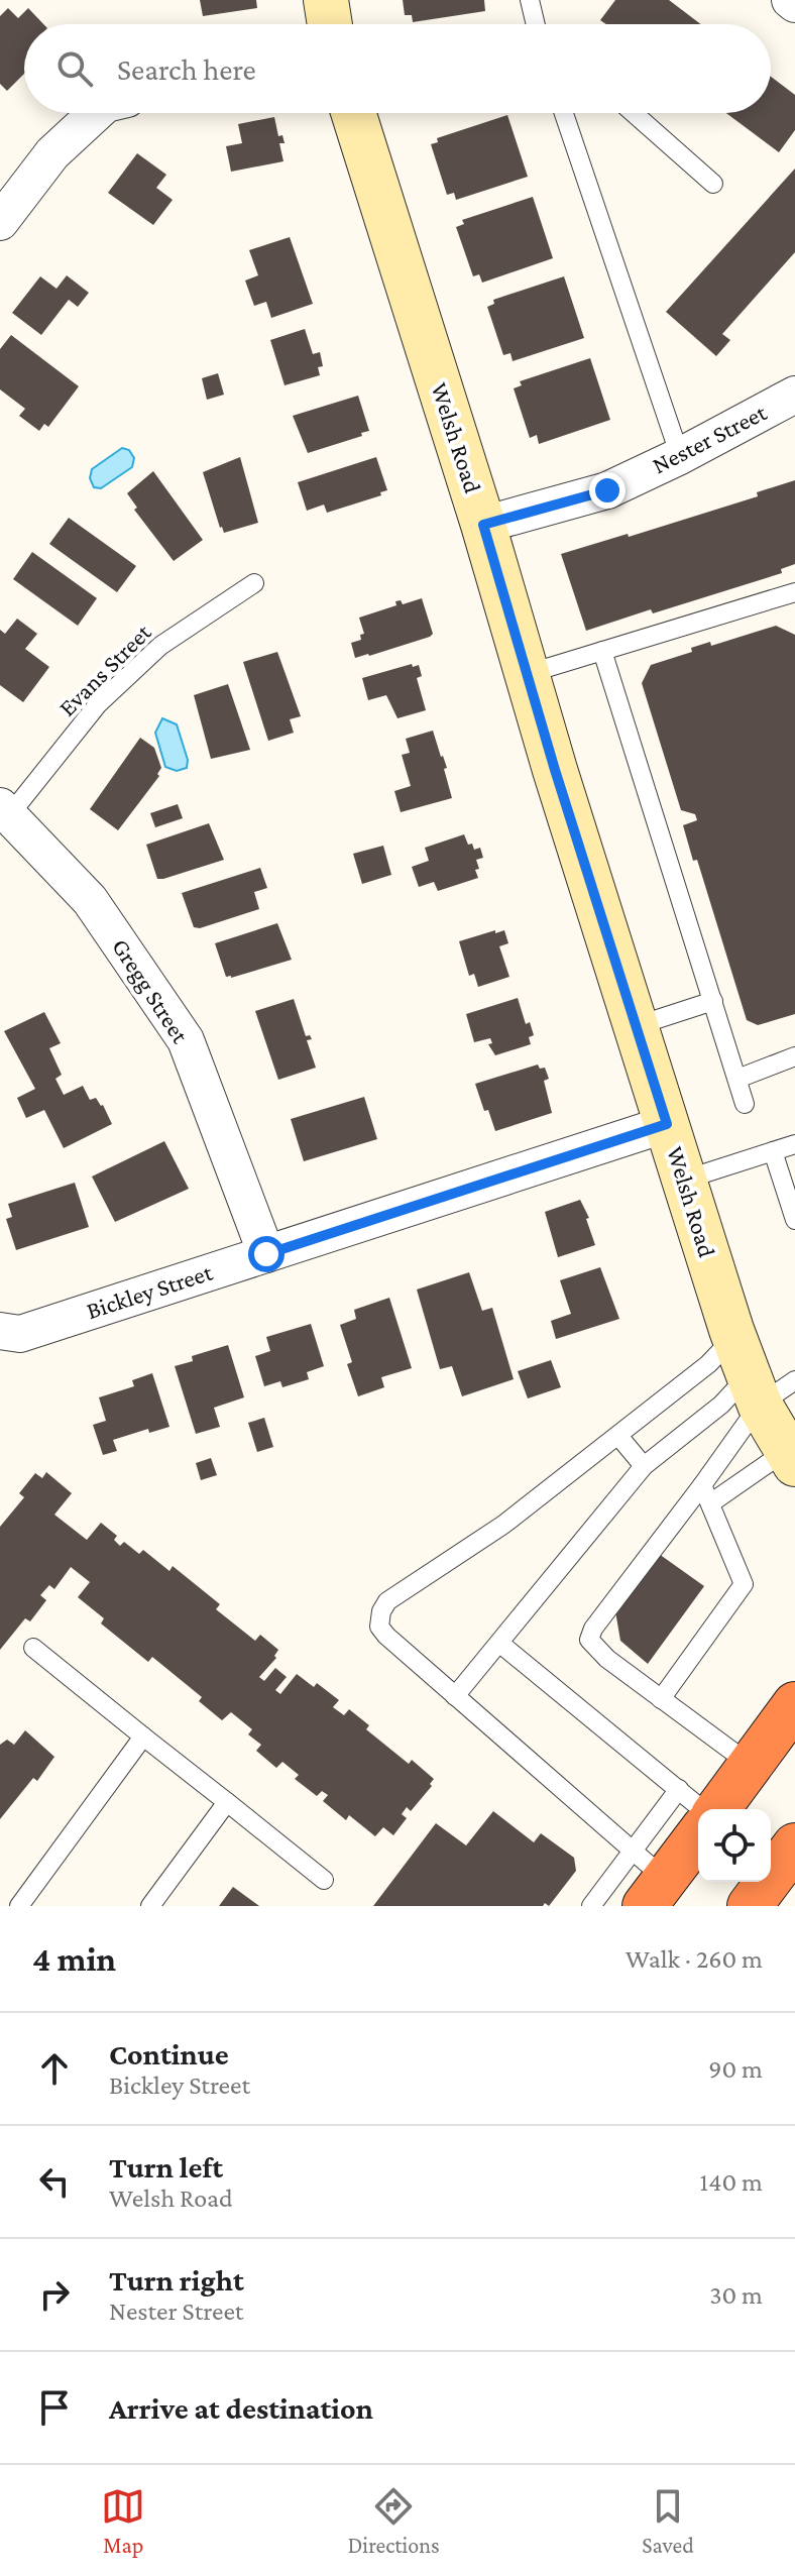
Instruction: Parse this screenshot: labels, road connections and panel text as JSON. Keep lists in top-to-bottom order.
{
  "streets": {
    "main road": ["Welsh Road"],
    "street": ["Nester Street", "Gregg Street", "Bickley Street"],
    "lane": ["Evans Street"]
  },
  "crossings": [
    ["Welsh Road", "Nester Street"],
    ["Welsh Road", "Bickley Street"],
    ["Evans Street", "Gregg Street"],
    ["Gregg Street", "Bickley Street"]
  ],
  "page": {
    "search": "Search here",
    "heading": ["4 min", "Walk · 260 m"],
    "list": [
      ["Continue", "Bickley Street", "90 m"],
      ["Turn left", "Welsh Road", "140 m"],
      ["Turn right", "Nester Street", "30 m"],
      "Arrive at destination"
    ],
    "nav": ["Map", "Directions", "Saved"]
  }
}
